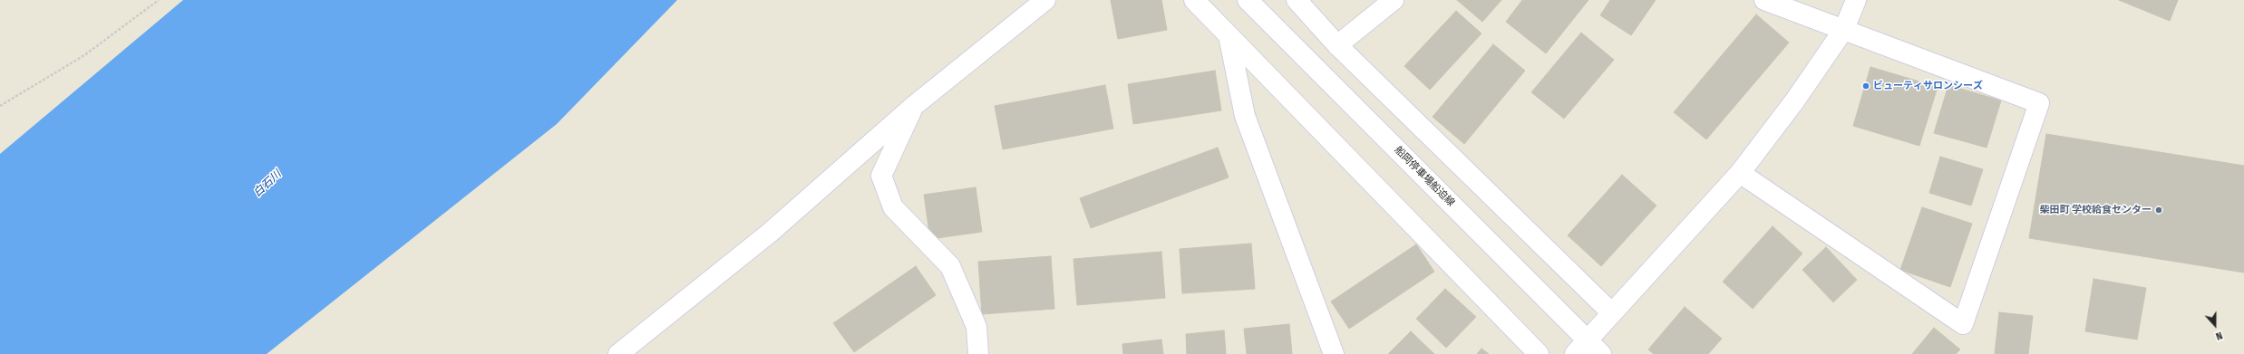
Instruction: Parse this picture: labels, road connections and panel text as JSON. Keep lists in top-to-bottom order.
{
  "streets": {
    "street": ["船岡停車場船迫線"]
  },
  "water": ["白石川"],
  "places": ["ビューティサロンシーズ", "柴田町 学校給食センター"],
  "north": "bottom"
}
